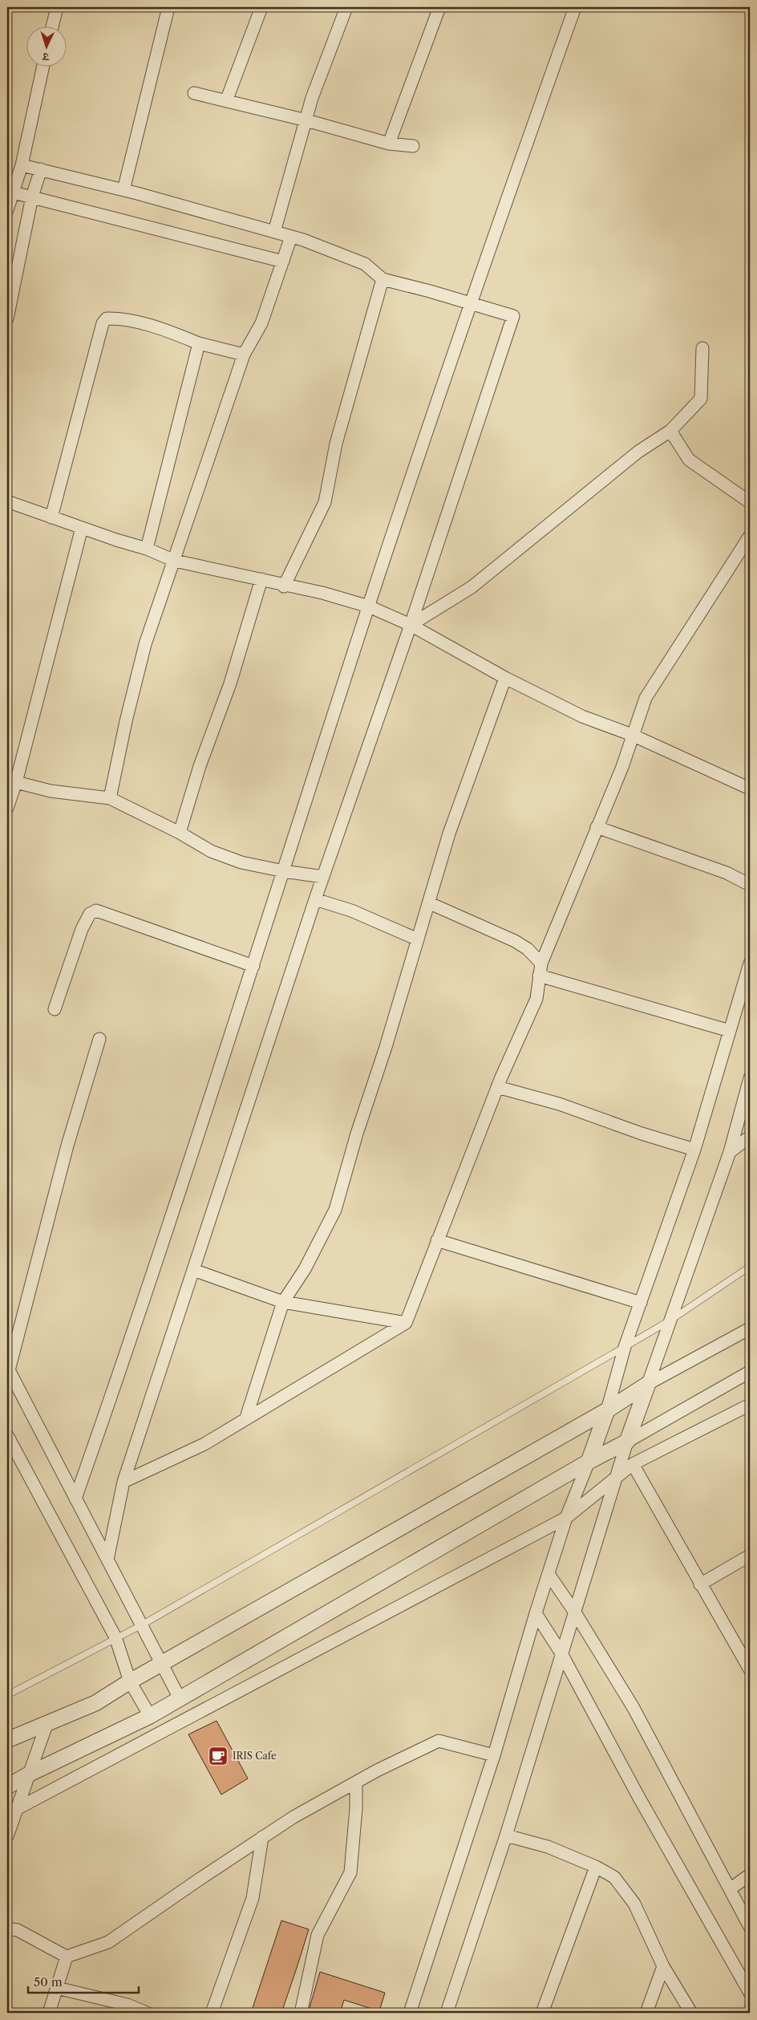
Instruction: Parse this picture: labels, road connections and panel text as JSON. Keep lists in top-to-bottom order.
{
  "places": {
    "cafe": ["IRIS Cafe"]
  },
  "scale_bar": "50 m",
  "north": "bottom"
}
